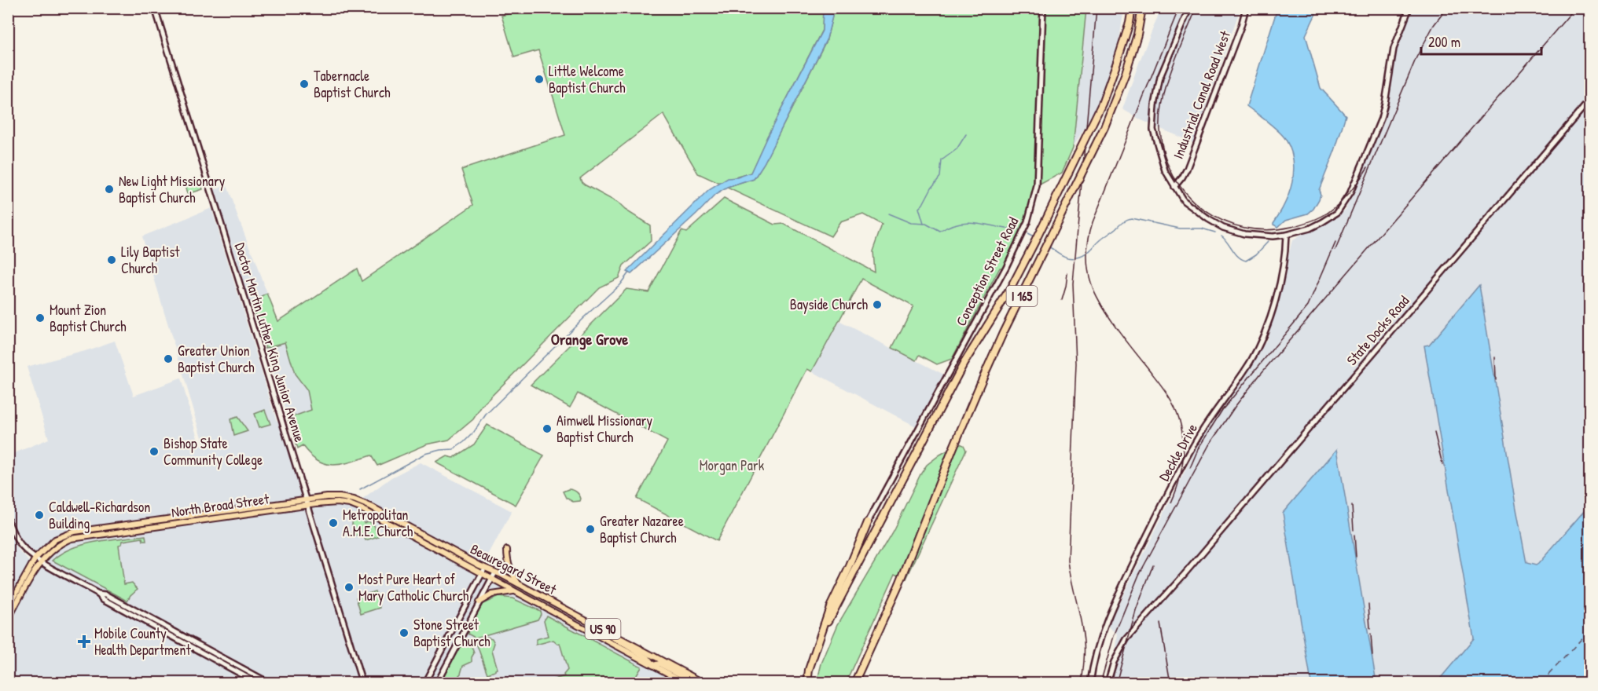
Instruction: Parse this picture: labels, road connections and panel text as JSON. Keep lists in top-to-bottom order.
{
  "streets": {
    "highway": ["I 165"],
    "main road": ["North Broad Street", "Beauregard Street", "US 90"],
    "street": [
      "Industrial Canal Road West",
      "Conception Street Road",
      "State Docks Road",
      "Doctor Martin Luther King Junior Avenue",
      "Deckle Drive"
    ]
  },
  "crossings": [
    ["Doctor Martin Luther King Junior Avenue", "North Broad Street"],
    ["Doctor Martin Luther King Junior Avenue", "Beauregard Street"],
    ["North Broad Street", "Beauregard Street"]
  ],
  "districts": ["Orange Grove"],
  "parks": ["Morgan Park"],
  "places": {
    "other": [
      "Little Welcome Baptist Church",
      "Tabernacle Baptist Church",
      "New Light Missionary Baptist Church",
      "Lily Baptist Church",
      "Bayside Church",
      "Mount Zion Baptist Church",
      "Greater Union Baptist Church",
      "Aimwell Missionary Baptist Church",
      "Bishop State Community College",
      "Caldwell-Richardson Building",
      "Metropolitan A.M.E. Church",
      "Greater Nazaree Baptist Church",
      "Most Pure Heart of Mary Catholic Church",
      "Stone Street Baptist Church"
    ],
    "health": ["Mobile County Health Department"]
  },
  "scale_bar": "200 m"
}
